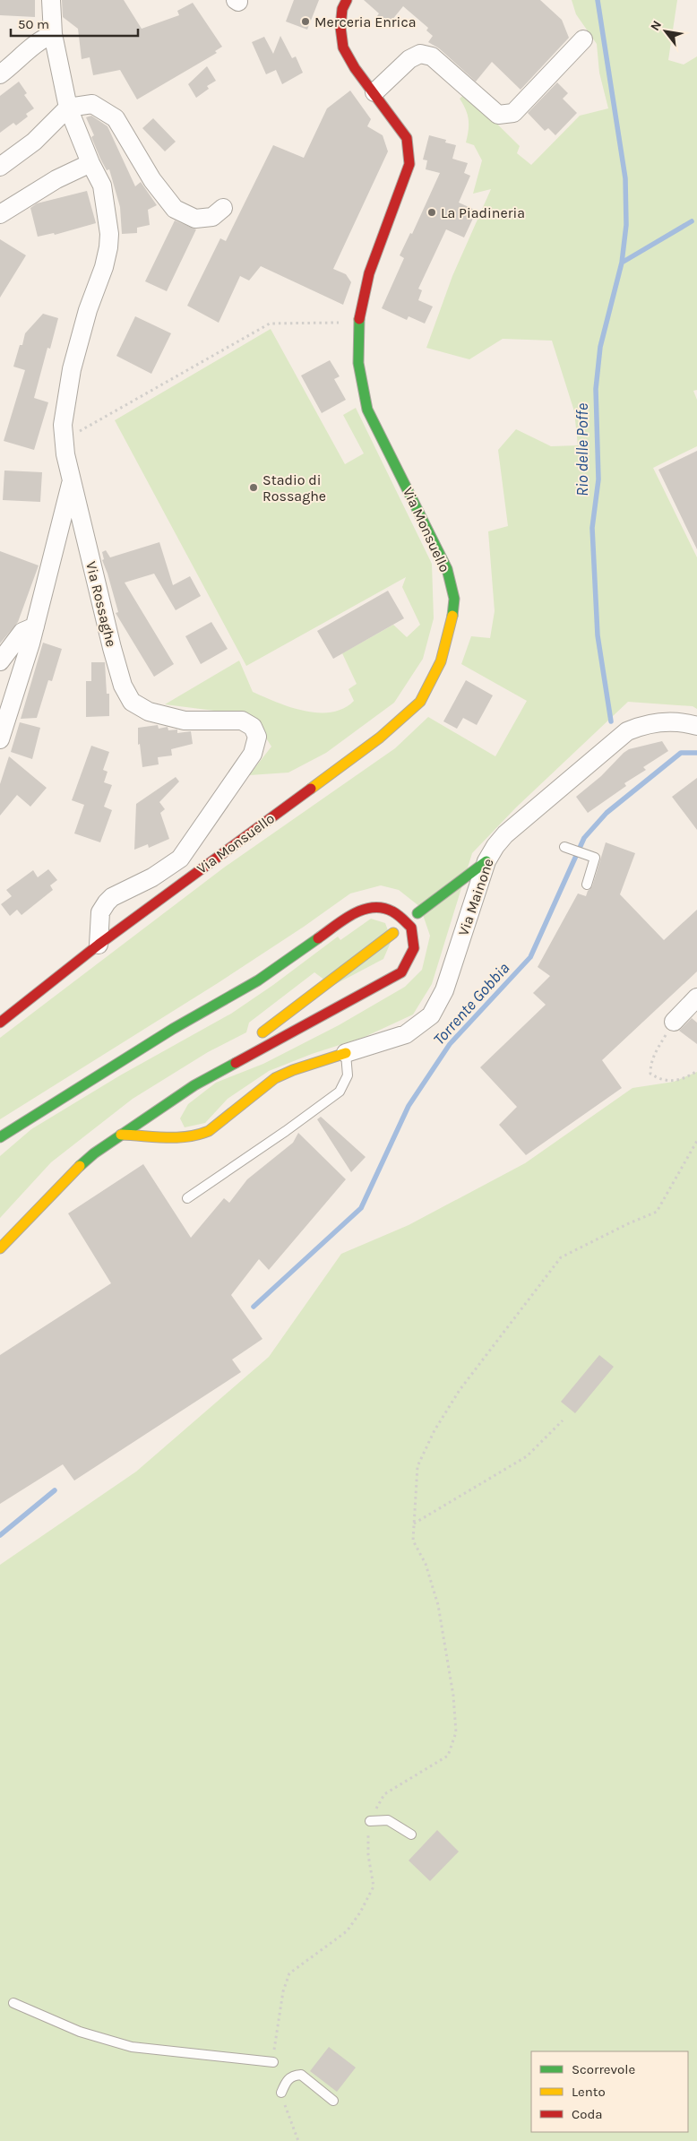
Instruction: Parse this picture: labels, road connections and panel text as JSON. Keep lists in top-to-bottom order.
{
  "streets": {
    "main road": ["Via Monsuello"],
    "street": ["Via Rossaghe", "Via Mainone"]
  },
  "crossings": [
    ["Via Monsuello", "Via Rossaghe"]
  ],
  "water": ["Rio delle Poffe", "Torrente Gobbia"],
  "places": ["Merceria Enrica", "La Piadineria", "Stadio di Rossaghe"],
  "legend": ["Scorrevole", "Lento", "Coda"],
  "scale_bar": "50 m",
  "north": "top left"
}
